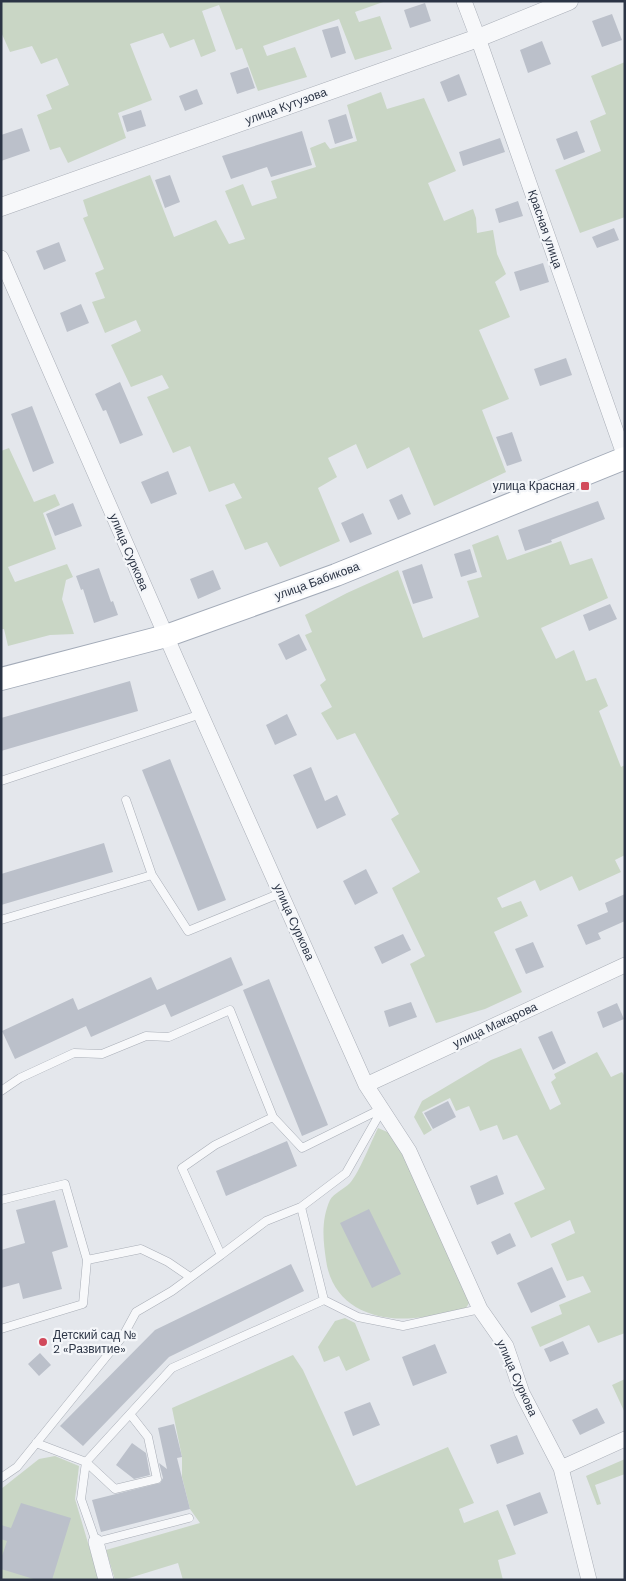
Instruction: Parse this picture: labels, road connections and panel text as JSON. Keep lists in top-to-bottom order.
{
  "streets": {
    "main road": ["улица Бабикова"],
    "street": [
      "улица Кутузова",
      "Красная улица",
      "улица Суркова",
      "улица Макарова"
    ]
  },
  "crossings": [
    ["улица Кутузова", "Красная улица"],
    ["Красная улица", "улица Бабикова"],
    ["улица Суркова", "улица Бабикова"],
    ["улица Суркова", "улица Макарова"]
  ],
  "places": {
    "transit": ["улица Красная"],
    "other": ["Детский сад № 2 «Развитие»"]
  }
}
